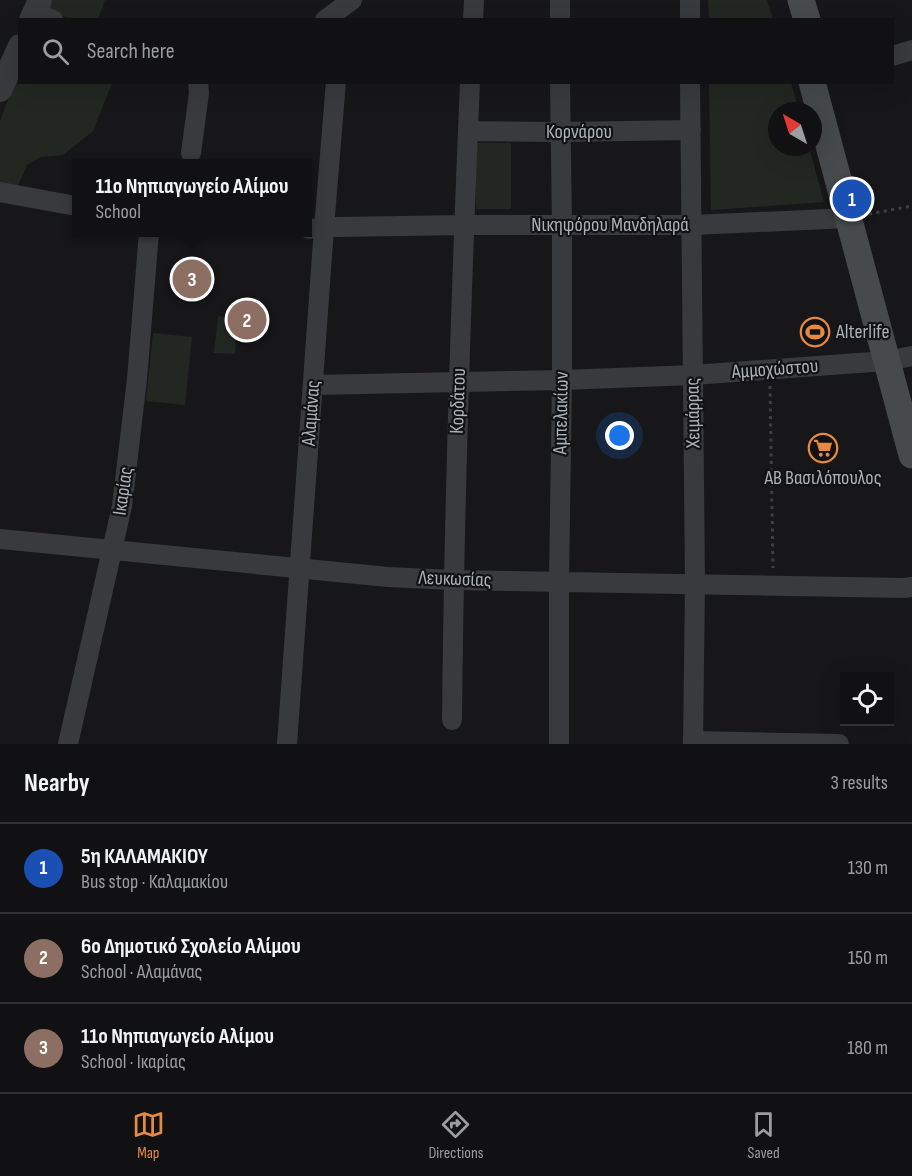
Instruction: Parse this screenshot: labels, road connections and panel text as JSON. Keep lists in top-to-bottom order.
{
  "streets": {
    "street": [
      "Κορνάρου",
      "Νικηφόρου Μανδηλαρά",
      "Αμμοχώστου",
      "Κορδάτου",
      "Αλαμάνας",
      "Αμπελακίων",
      "Χειμάρρας",
      "Ικαρίας",
      "Λευκωσίας"
    ]
  },
  "crossings": [
    ["Κορνάρου", "Κορδάτου"],
    ["Κορνάρου", "Αμπελακίων"],
    ["Κορνάρου", "Χειμάρρας"],
    ["Νικηφόρου Μανδηλαρά", "Κορδάτου"],
    ["Νικηφόρου Μανδηλαρά", "Αλαμάνας"],
    ["Νικηφόρου Μανδηλαρά", "Αμπελακίων"],
    ["Νικηφόρου Μανδηλαρά", "Χειμάρρας"],
    ["Αμμοχώστου", "Κορδάτου"],
    ["Αμμοχώστου", "Αλαμάνας"],
    ["Αμμοχώστου", "Αμπελακίων"],
    ["Αμμοχώστου", "Χειμάρρας"],
    ["Κορδάτου", "Λευκωσίας"],
    ["Αλαμάνας", "Λευκωσίας"],
    ["Αμπελακίων", "Λευκωσίας"],
    ["Χειμάρρας", "Λευκωσίας"],
    ["Ικαρίας", "Λευκωσίας"]
  ],
  "places": {
    "sports": ["Alterlife"],
    "supermarket": ["ΑΒ Βασιλόπουλος"]
  },
  "north": "top left",
  "page": {
    "search": "Search here",
    "popup": ["11ο Νηπιαγωγείο Αλίμου", "School"],
    "pins": ["1", "3", "2"],
    "heading": ["Nearby", "3 results"],
    "list": [
      {
        "mark": "1",
        "name": "5η ΚΑΛΑΜΑΚΙΟΥ",
        "note": "Bus stop · Καλαμακίου",
        "value": "130 m"
      },
      {
        "mark": "2",
        "name": "6ο Δημοτικό Σχολείο Αλίμου",
        "note": "School · Αλαμάνας",
        "value": "150 m"
      },
      {
        "mark": "3",
        "name": "11ο Νηπιαγωγείο Αλίμου",
        "note": "School · Ικαρίας",
        "value": "180 m"
      }
    ],
    "nav": ["Map", "Directions", "Saved"]
  }
}
